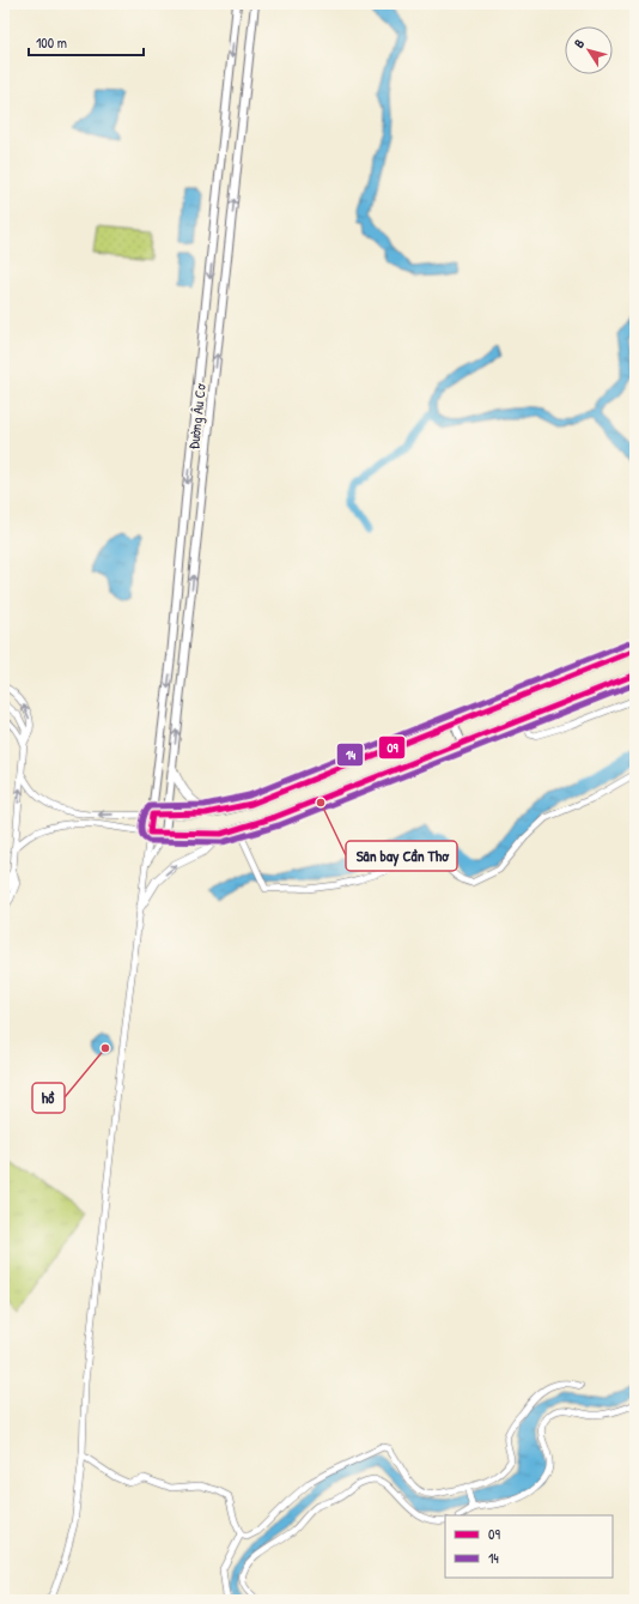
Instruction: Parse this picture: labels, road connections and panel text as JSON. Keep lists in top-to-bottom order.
{
  "streets": {
    "street": ["Đường Âu Cơ"]
  },
  "places": ["Sân bay Cần Thơ", "hồ"],
  "lines": ["transit line 14", "transit line 09"],
  "legend": ["09", "14"],
  "scale_bar": "100 m",
  "north": "top left"
}
